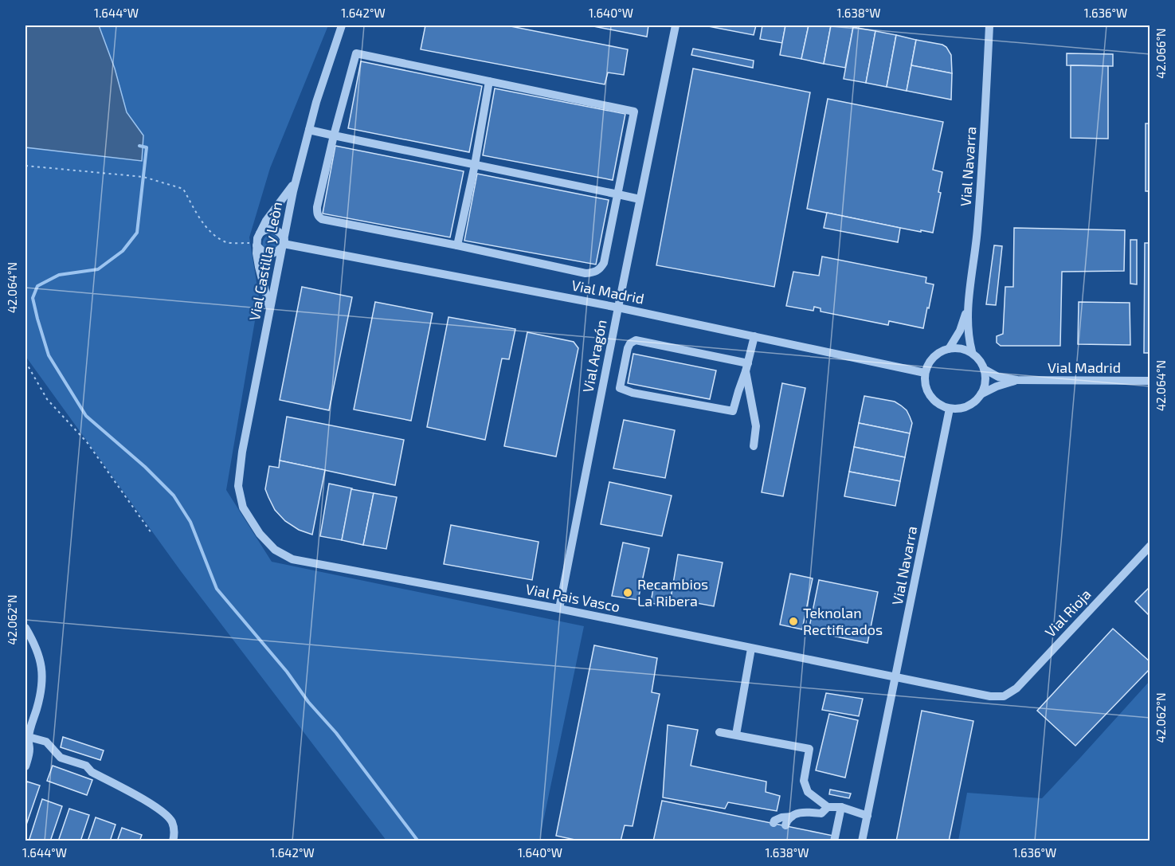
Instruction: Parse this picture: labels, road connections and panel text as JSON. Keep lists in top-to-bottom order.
{
  "streets": {
    "street": [
      "Vial Navarra",
      "Vial Castilla y Leòn",
      "Vial Madrid",
      "Vial Aragón",
      "Vial Pais Vasco",
      "Vial Rioja"
    ]
  },
  "crossings": [
    ["Vial Navarra", "Vial Madrid"],
    ["Vial Navarra", "Vial Pais Vasco"],
    ["Vial Castilla y Leòn", "Vial Madrid"],
    ["Vial Castilla y Leòn", "Vial Pais Vasco"],
    ["Vial Madrid", "Vial Aragón"],
    ["Vial Aragón", "Vial Pais Vasco"],
    ["Vial Pais Vasco", "Vial Rioja"]
  ],
  "places": ["Recambios La Ribera", "Teknolan Rectificados"],
  "coordinates": [
    "1.644°W",
    "1.642°W",
    "1.640°W",
    "1.638°W",
    "1.636°W",
    "42.066°N",
    "42.064°N",
    "42.062°N"
  ]
}
